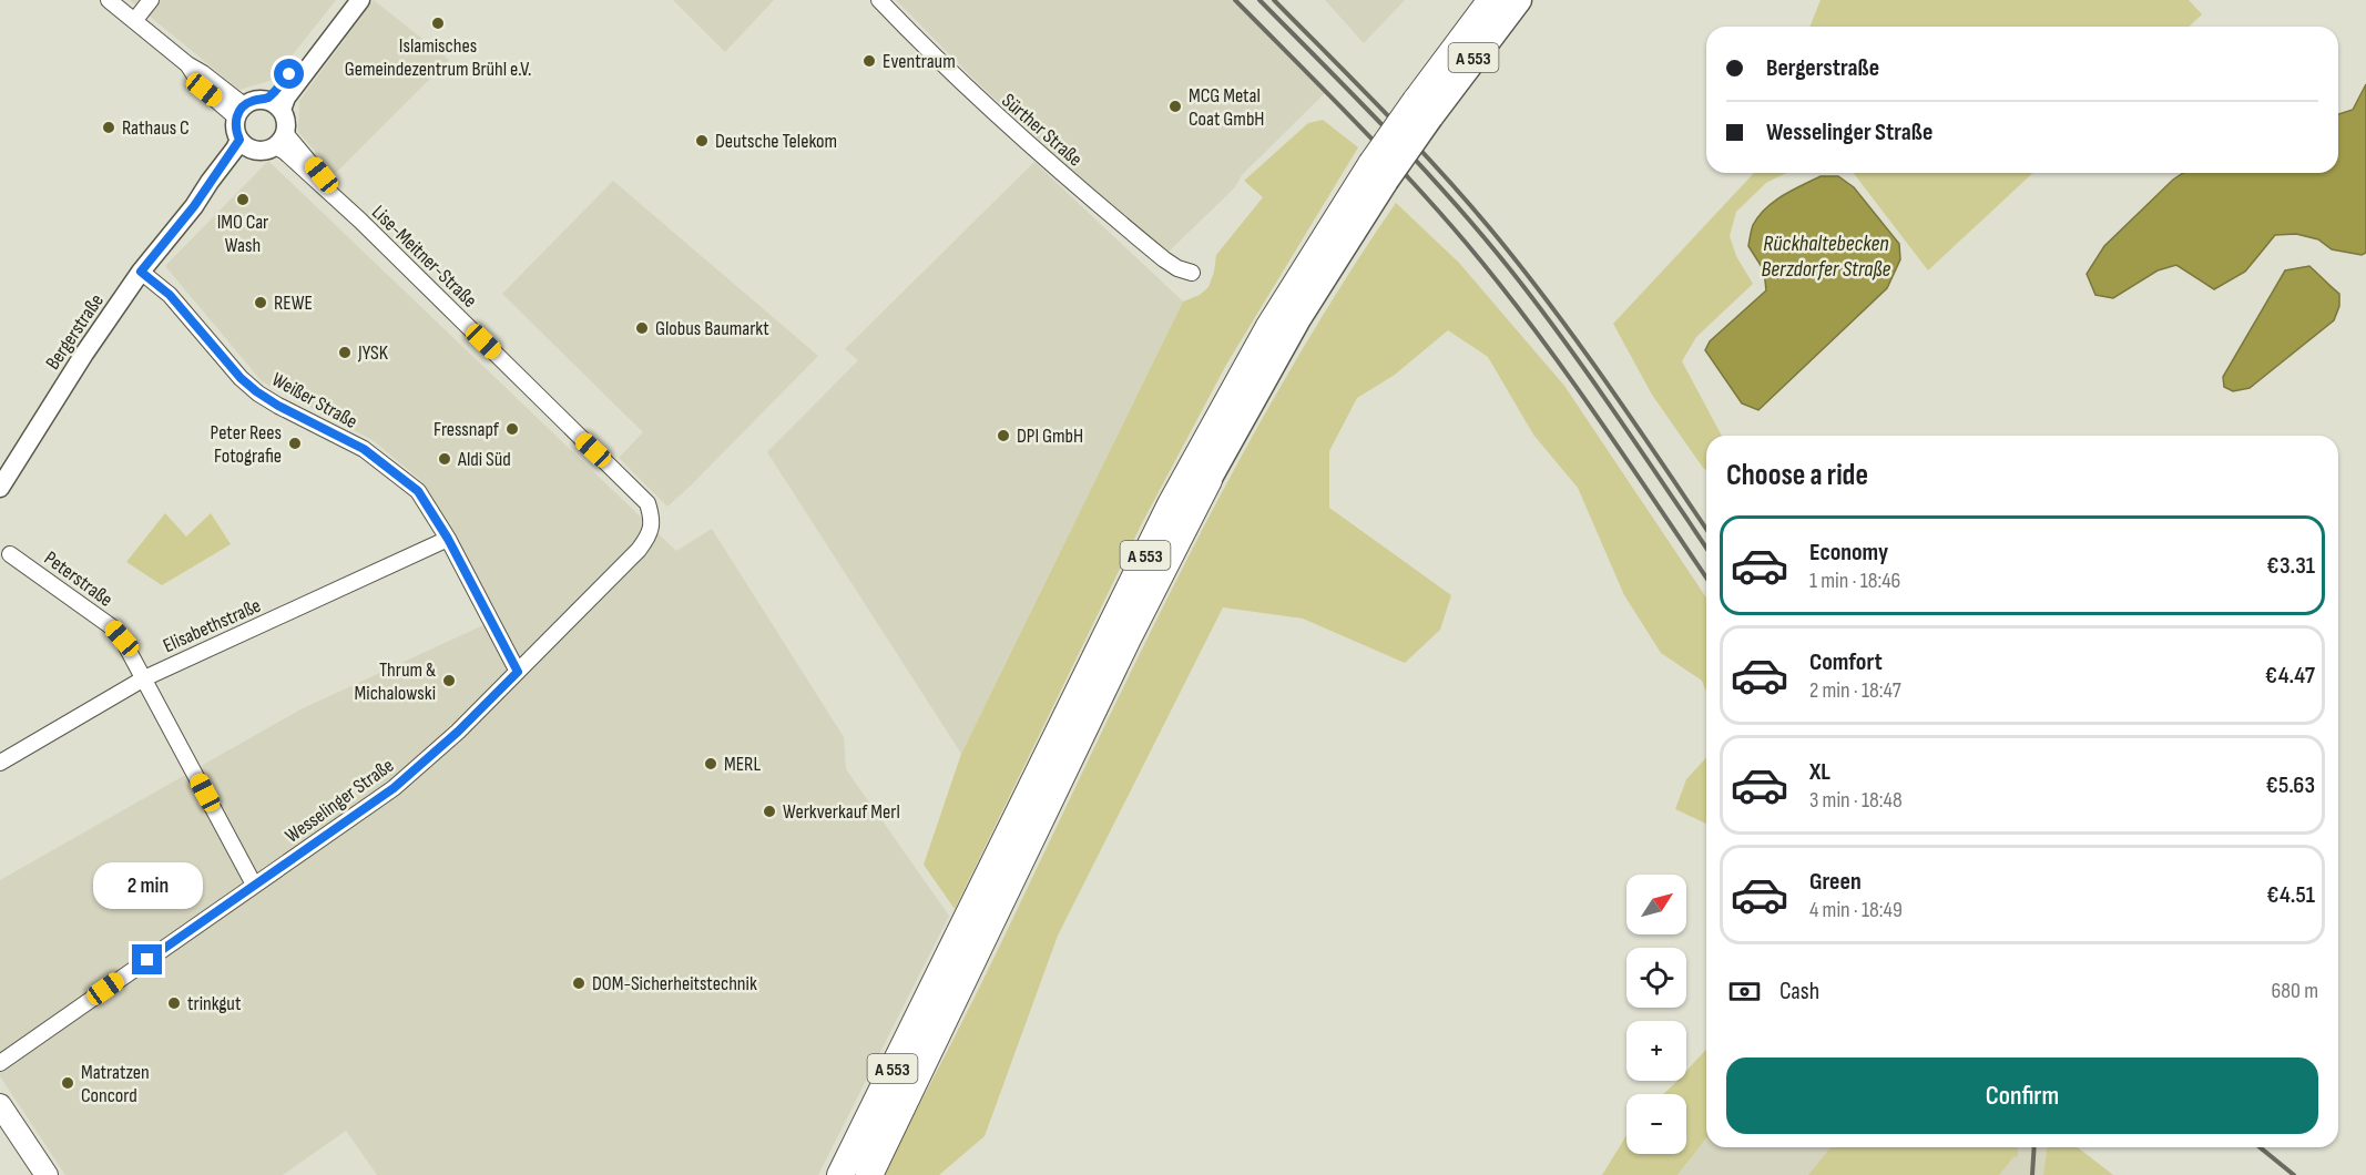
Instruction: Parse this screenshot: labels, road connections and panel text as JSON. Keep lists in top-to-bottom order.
{
  "streets": {
    "highway": ["A 553"],
    "street": [
      "Sürther Straße",
      "Lise-Meitner-Straße",
      "Bergerstraße",
      "Weißer Straße",
      "Peterstraße",
      "Elisabethstraße",
      "Wesselinger Straße"
    ]
  },
  "crossings": [
    ["Lise-Meitner-Straße", "Bergerstraße"],
    ["Lise-Meitner-Straße", "Wesselinger Straße"],
    ["Bergerstraße", "Weißer Straße"],
    ["Weißer Straße", "Elisabethstraße"],
    ["Weißer Straße", "Wesselinger Straße"],
    ["Peterstraße", "Elisabethstraße"],
    ["Peterstraße", "Wesselinger Straße"]
  ],
  "water": ["Rückhaltebecken Berzdorfer Straße"],
  "places": [
    "Islamisches Gemeindezentrum Brühl e.V.",
    "Eventraum",
    "MCG Metal Coat GmbH",
    "Rathaus C",
    "Deutsche Telekom",
    "IMO Car Wash",
    "REWE",
    "Globus Baumarkt",
    "JYSK",
    "Fressnapf",
    "DPI GmbH",
    "Peter Rees Fotografie",
    "Aldi Süd",
    "Thrum & Michalowski",
    "MERL",
    "Werkverkauf Merl",
    "DOM-Sicherheitstechnik",
    "trinkgut",
    "Matratzen Concord"
  ],
  "north": "top right",
  "page": {
    "banner": ["Bergerstraße", "Wesselinger Straße"],
    "heading": "Choose a ride",
    "list": [
      {
        "name": "Economy",
        "note": "1 min · 18:46",
        "value": "€3.31"
      },
      {
        "name": "Comfort",
        "note": "2 min · 18:47",
        "value": "€4.47"
      },
      {
        "name": "XL",
        "note": "3 min · 18:48",
        "value": "€5.63"
      },
      {
        "name": "Green",
        "note": "4 min · 18:49",
        "value": "€4.51"
      }
    ],
    "bubble": "2 min",
    "map_buttons": ["+", "−"],
    "pay": ["Cash", "680 m"],
    "buttons": "Confirm"
  }
}
